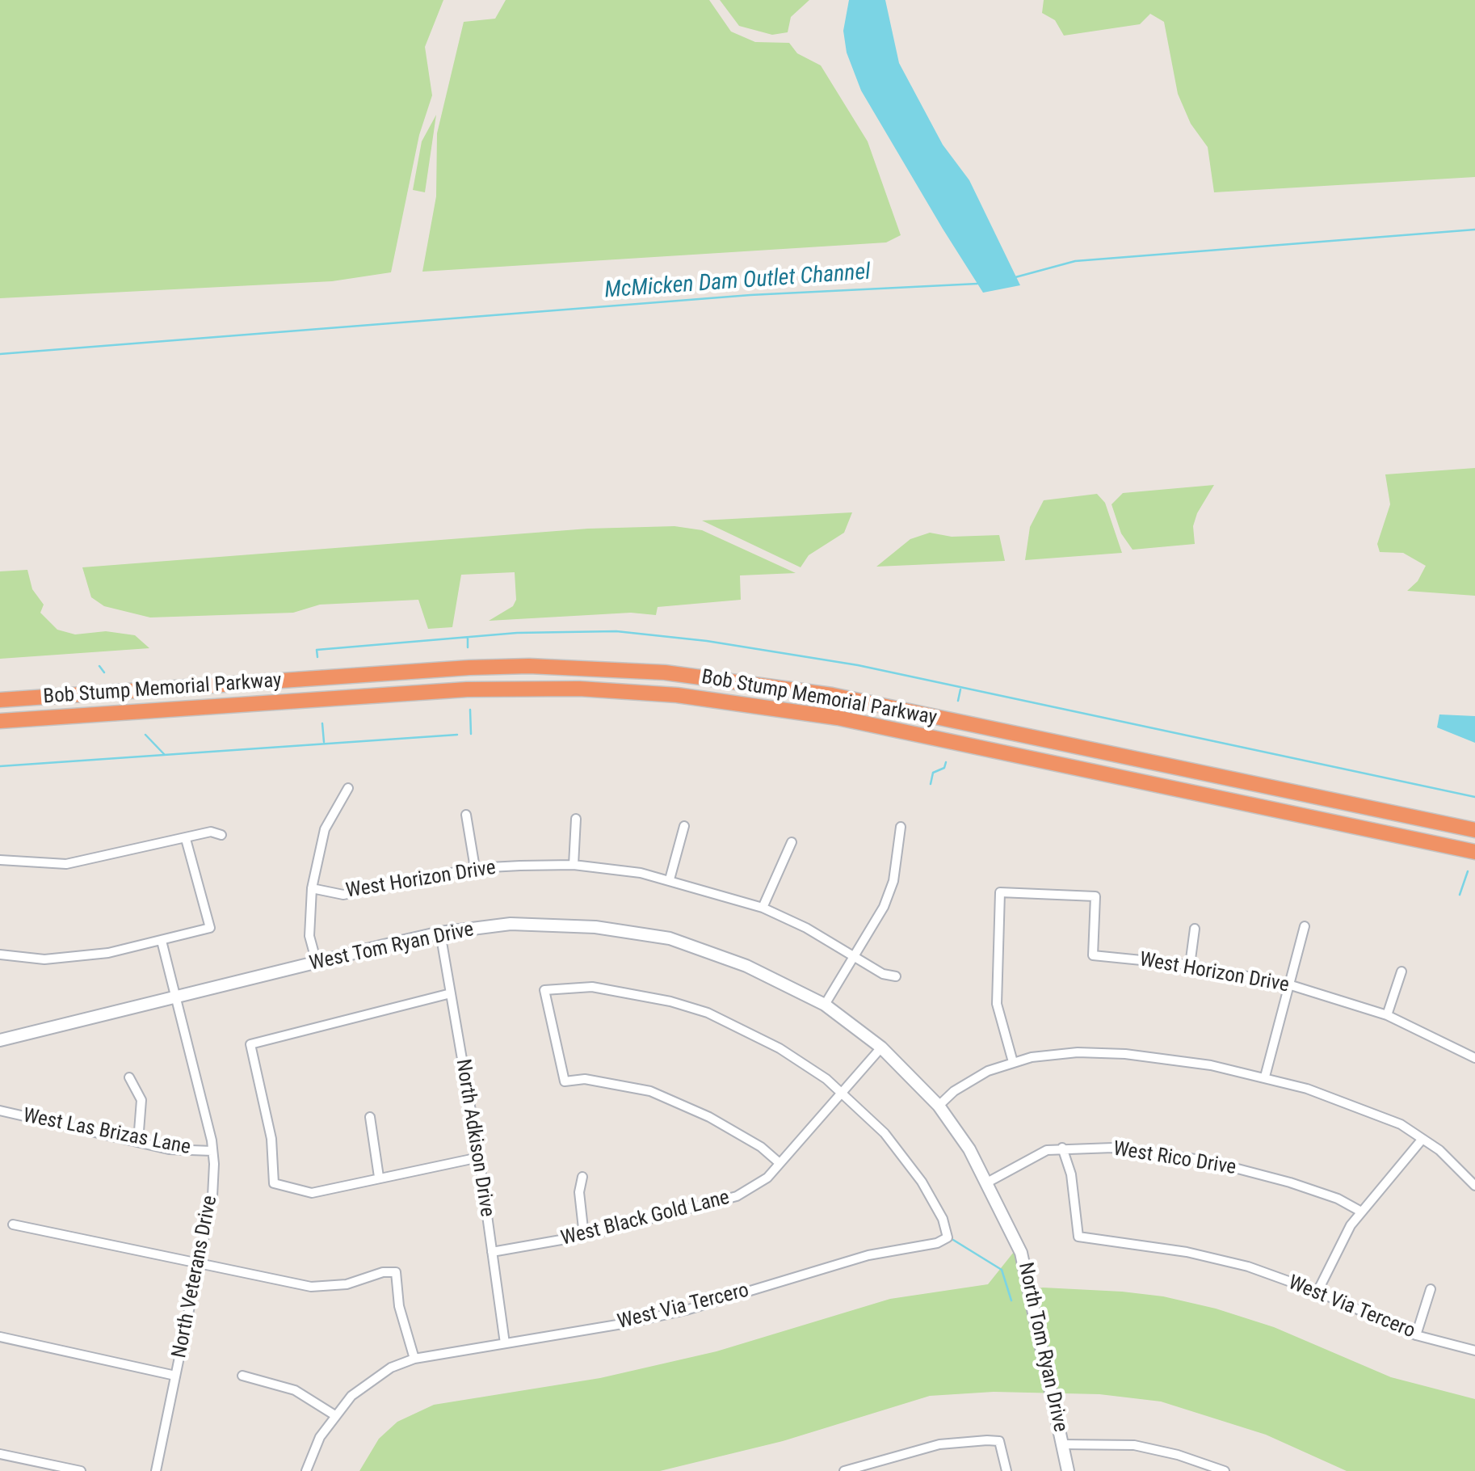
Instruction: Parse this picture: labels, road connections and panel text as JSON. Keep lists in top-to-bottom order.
{
  "streets": {
    "highway": ["Bob Stump Memorial Parkway"],
    "street": [
      "West Horizon Drive",
      "West Tom Ryan Drive",
      "West Las Brizas Lane",
      "North Adkison Drive",
      "West Rico Drive",
      "West Black Gold Lane",
      "North Veterans Drive",
      "West Via Tercero",
      "North Tom Ryan Drive"
    ]
  },
  "crossings": [
    ["West Tom Ryan Drive", "North Adkison Drive"],
    ["West Tom Ryan Drive", "West Rico Drive"],
    ["West Tom Ryan Drive", "West Black Gold Lane"],
    ["West Tom Ryan Drive", "North Veterans Drive"],
    ["West Tom Ryan Drive", "North Tom Ryan Drive"],
    ["West Las Brizas Lane", "North Veterans Drive"],
    ["North Adkison Drive", "West Black Gold Lane"],
    ["North Adkison Drive", "West Via Tercero"],
    ["West Rico Drive", "West Via Tercero"],
    ["West Rico Drive", "North Tom Ryan Drive"],
    ["West Black Gold Lane", "West Via Tercero"]
  ],
  "water": ["McMicken Dam Outlet Channel"]
}
